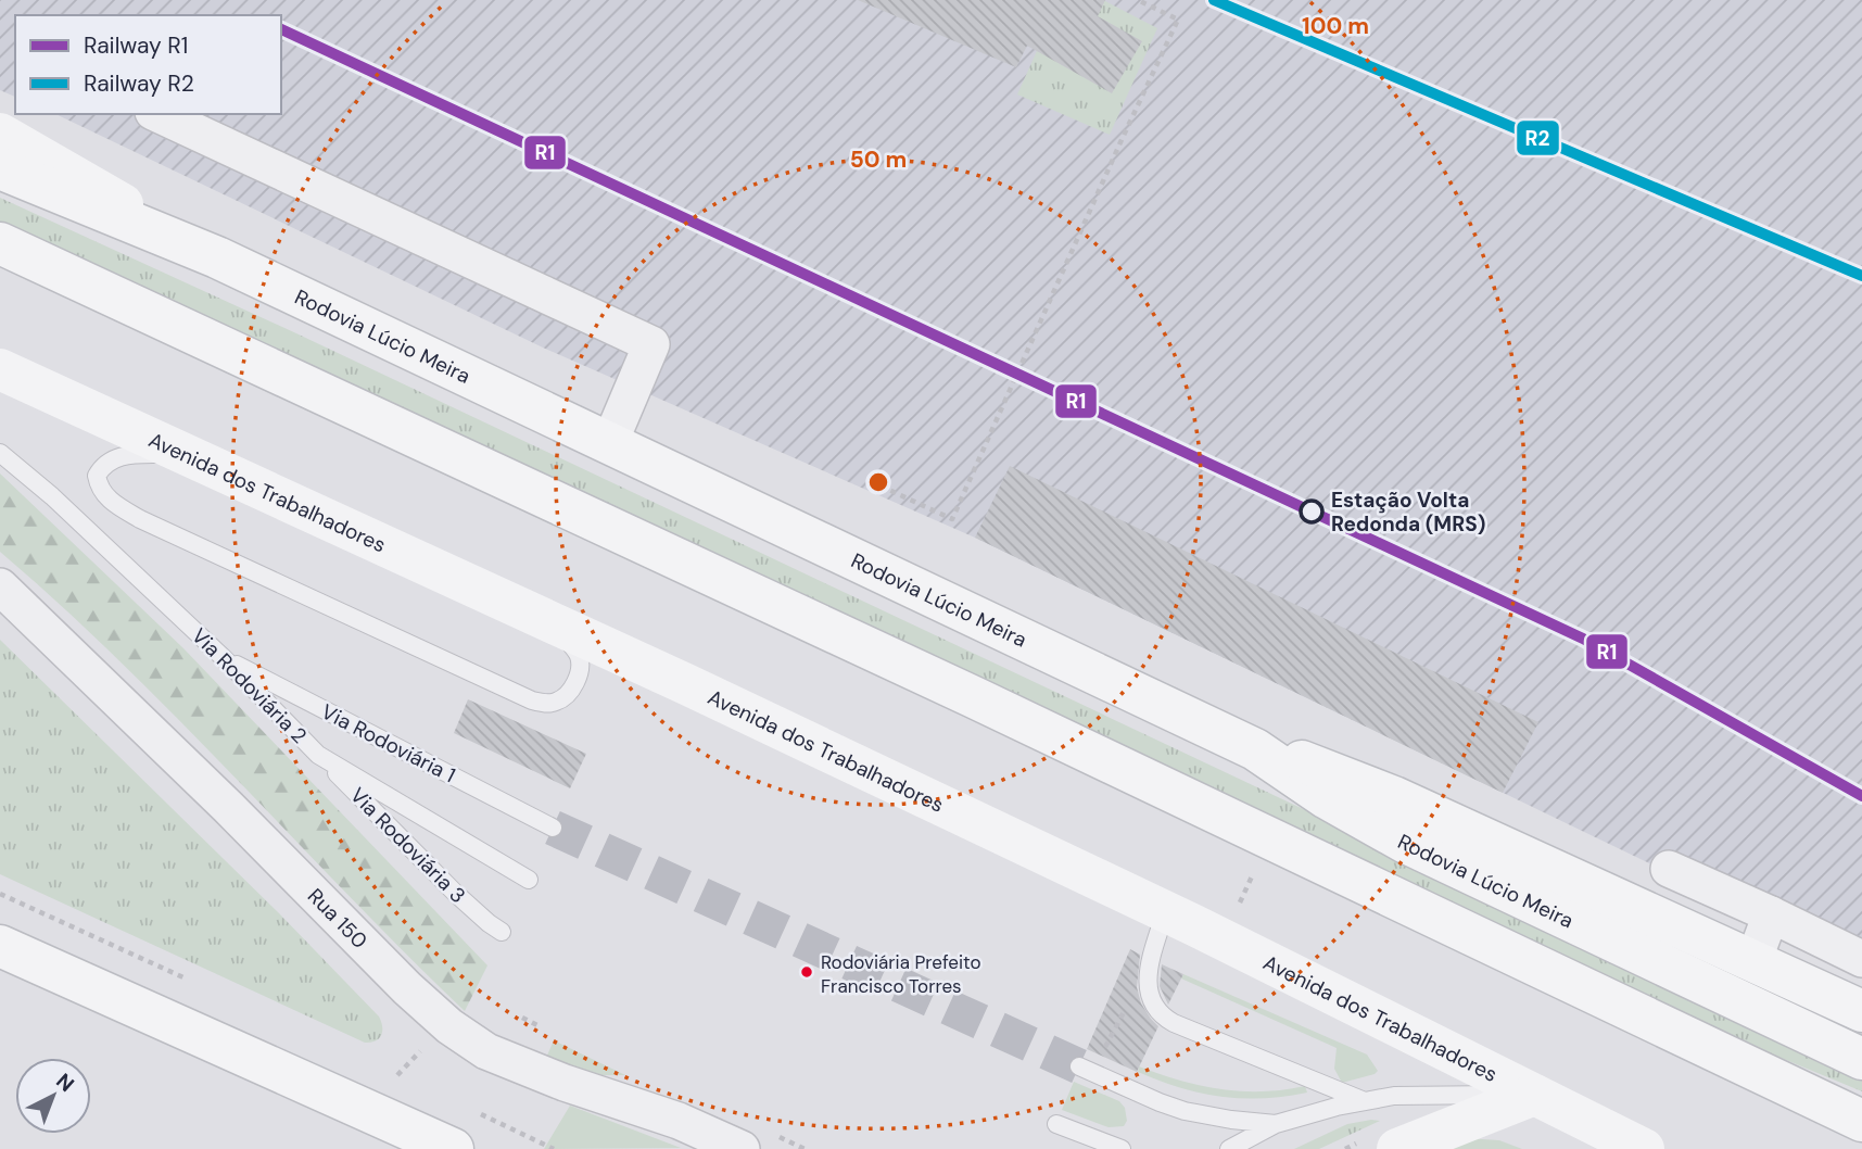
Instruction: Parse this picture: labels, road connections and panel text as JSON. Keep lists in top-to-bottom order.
{
  "streets": {
    "main road": ["Rodovia Lúcio Meira", "Avenida dos Trabalhadores"],
    "street": ["Rua 150"],
    "lane": ["Via Rodoviária 2", "Via Rodoviária 1", "Via Rodoviária 3"]
  },
  "crossings": [
    ["Via Rodoviária 2", "Via Rodoviária 1"],
    ["Via Rodoviária 2", "Via Rodoviária 3"]
  ],
  "places": ["Estação Volta Redonda (MRS)", "Rodoviária Prefeito Francisco Torres"],
  "lines": ["rail line R2", "rail line R1"],
  "legend": ["Railway R1", "Railway R2"],
  "north": "top right",
  "rings": ["100 m", "50 m"]
}
